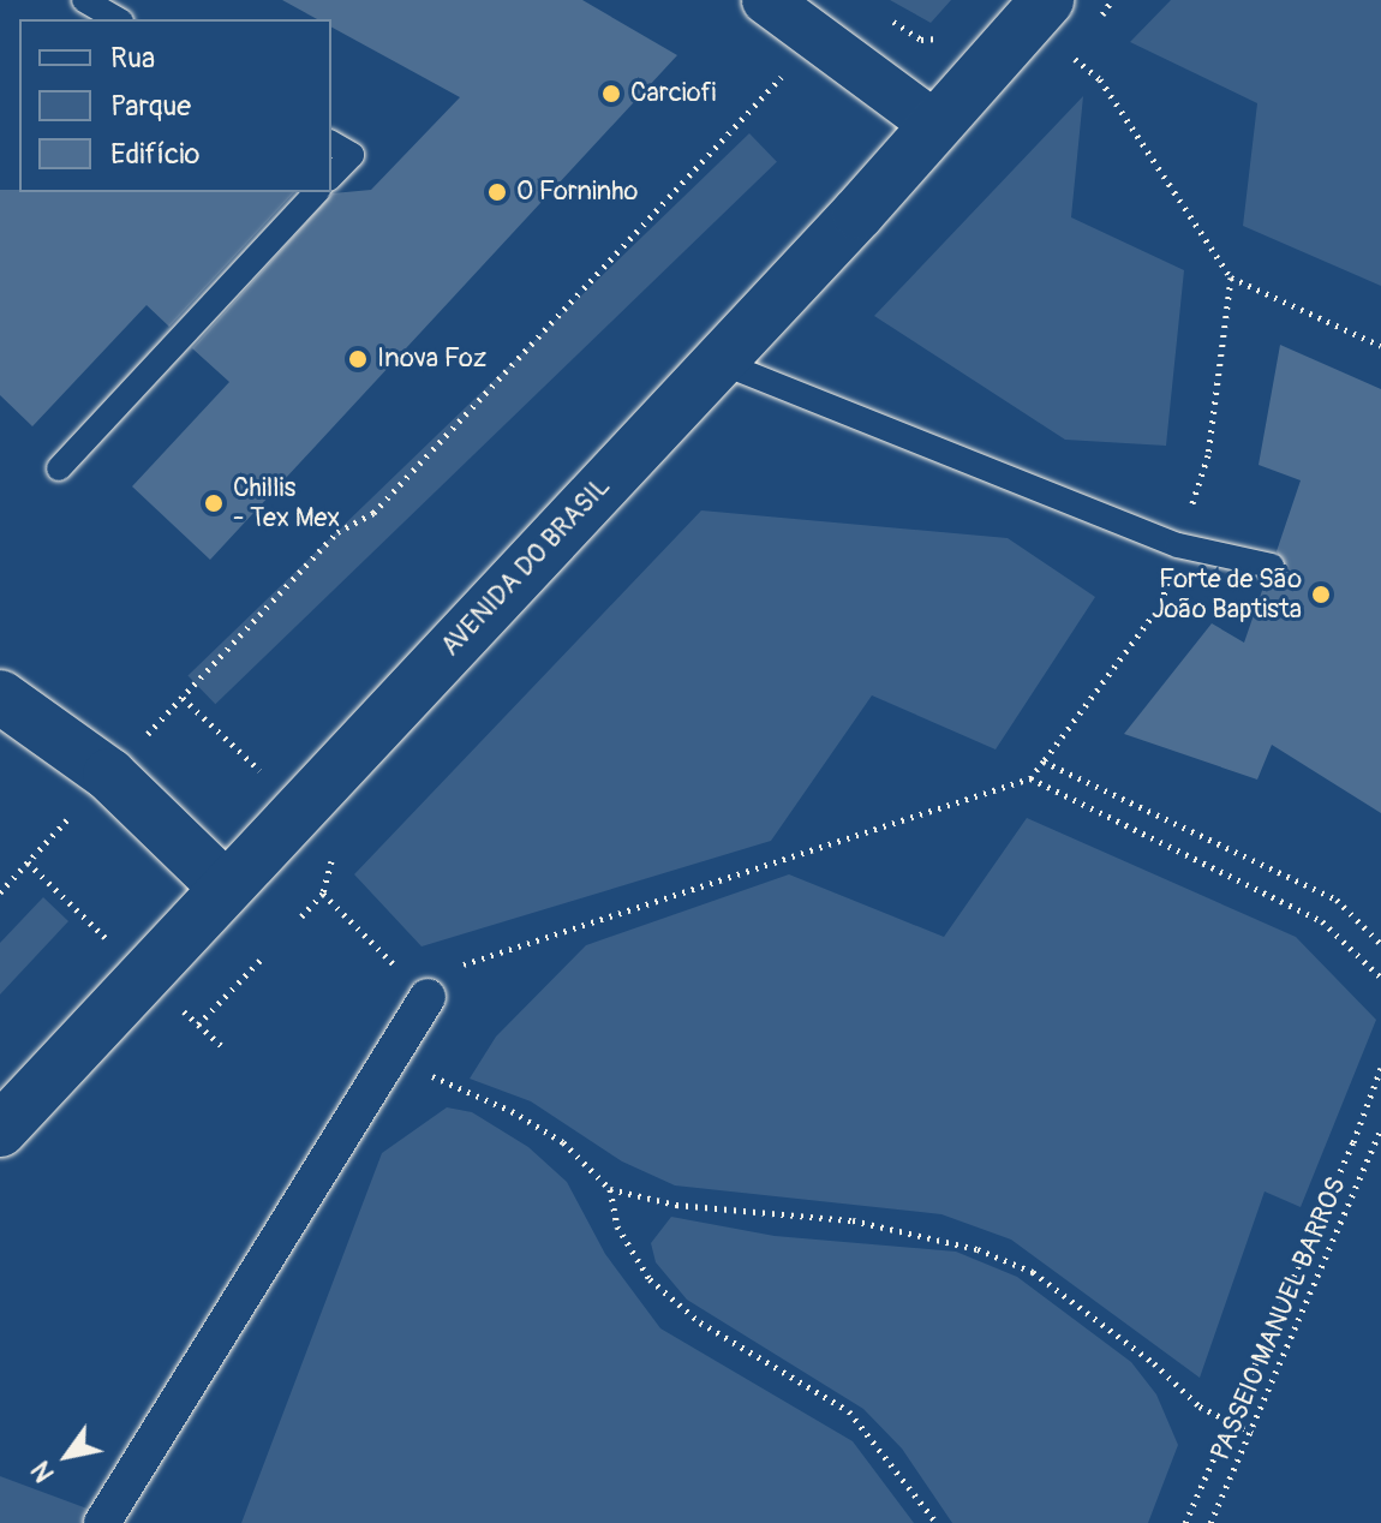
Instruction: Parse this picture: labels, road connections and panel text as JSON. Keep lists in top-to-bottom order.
{
  "streets": {
    "main road": ["AVENIDA DO BRASIL"],
    "path": ["PASSEIO MANUEL BARROS"]
  },
  "places": [
    "Carciofi",
    "O Forninho",
    "Inova Foz",
    "Chillis - Tex Mex",
    "Forte de São João Baptista"
  ],
  "legend": ["Rua", "Parque", "Edifício"],
  "north": "bottom left"
}
